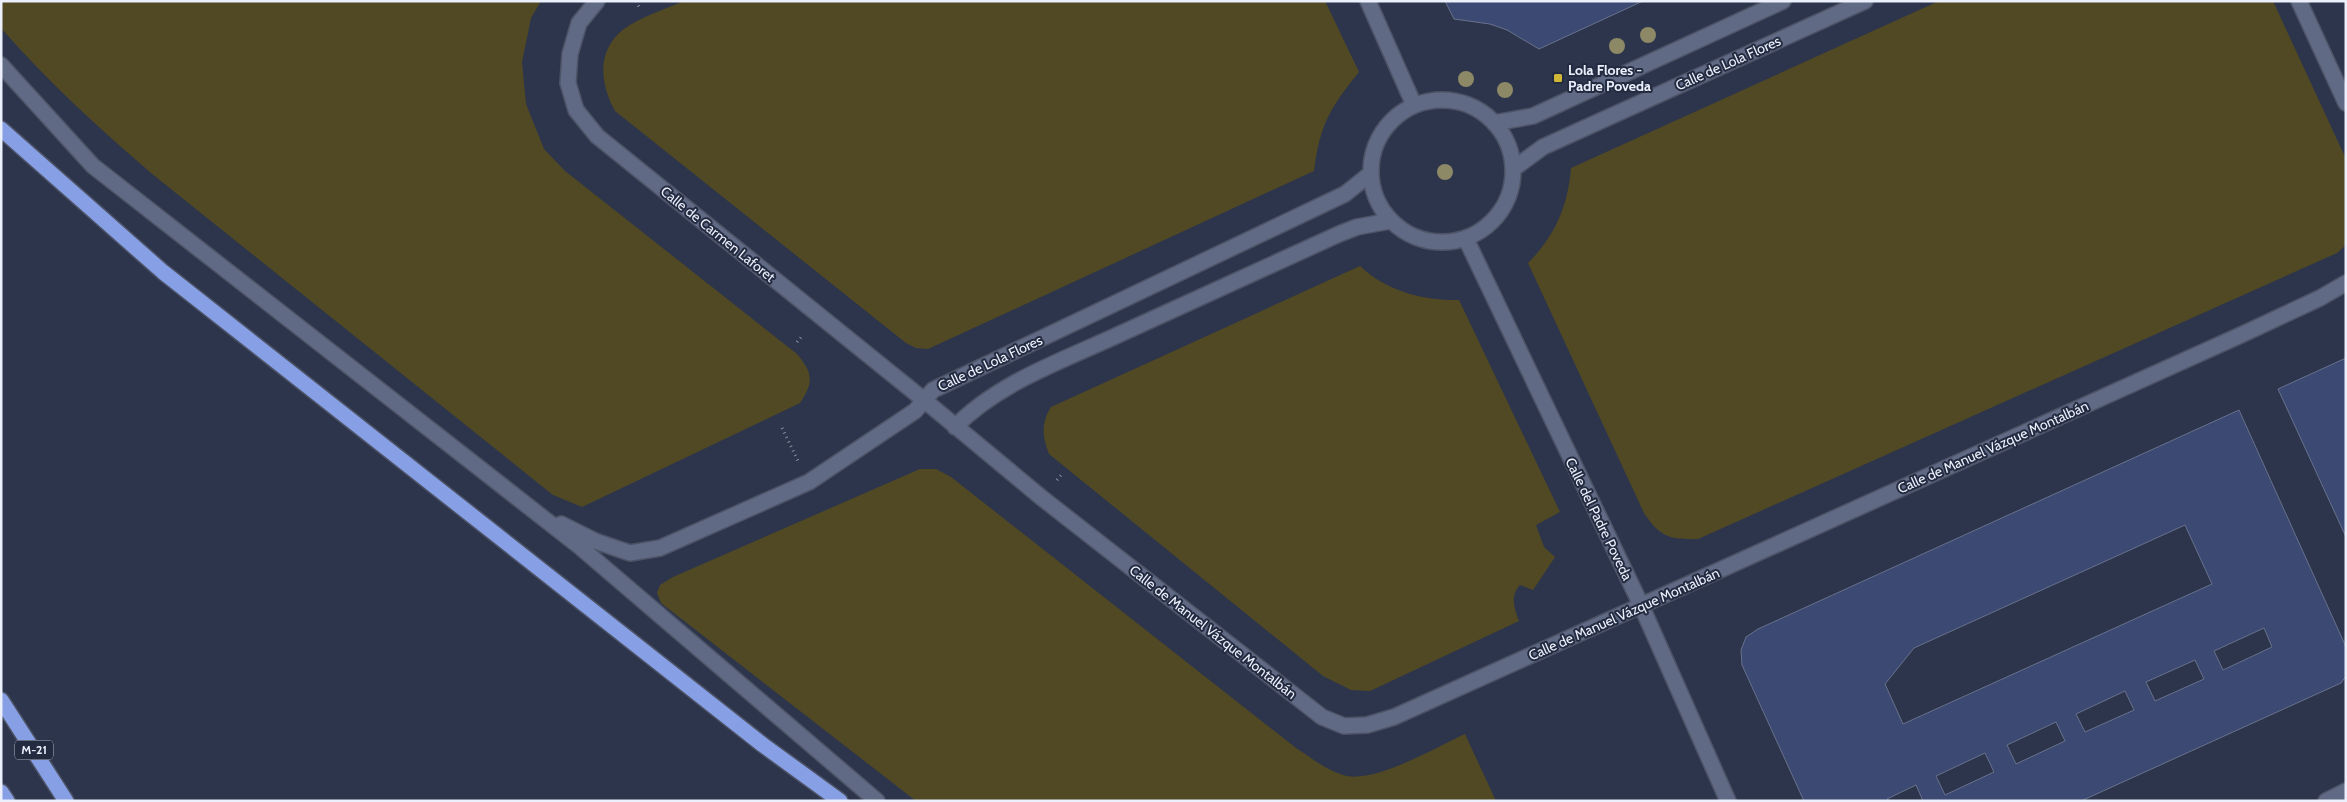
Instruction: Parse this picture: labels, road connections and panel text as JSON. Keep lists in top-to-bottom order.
{
  "streets": {
    "highway": ["M-21"],
    "street": [
      "Calle de Lola Flores",
      "Calle de Carmen Laforet",
      "Calle de Manuel Vázque Montalbán",
      "Calle del Padre Poveda"
    ]
  },
  "crossings": [
    ["Calle de Lola Flores", "Calle de Carmen Laforet"],
    ["Calle de Lola Flores", "Calle de Manuel Vázque Montalbán"],
    ["Calle de Lola Flores", "Calle del Padre Poveda"],
    ["Calle de Carmen Laforet", "Calle de Manuel Vázque Montalbán"],
    ["Calle de Manuel Vázque Montalbán", "Calle del Padre Poveda"]
  ],
  "places": {
    "transit": ["Lola Flores - Padre Poveda"]
  }
}
